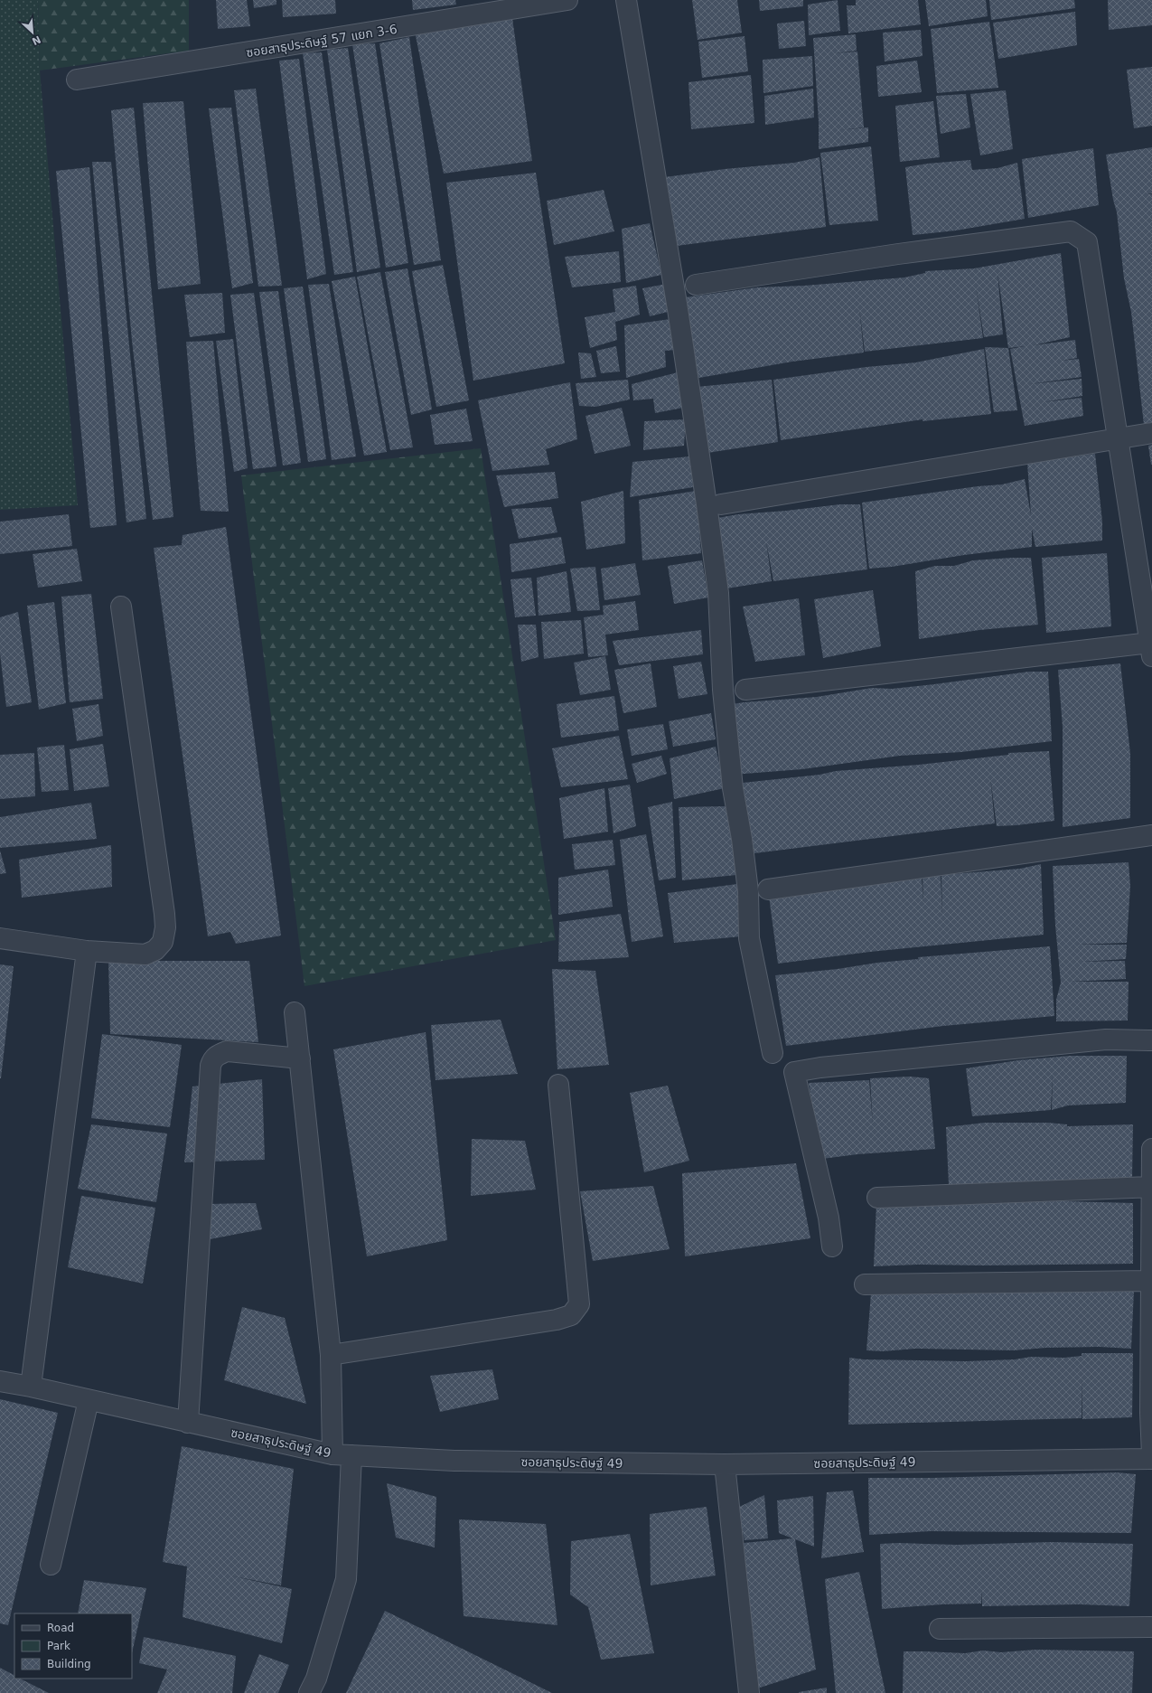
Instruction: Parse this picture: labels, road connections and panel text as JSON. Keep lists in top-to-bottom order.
{
  "streets": {
    "street": ["ซอยสาธุประดิษฐ์ 57 แยก 3-6", "ซอยสาธุประดิษฐ์ 49"]
  },
  "legend": ["Road", "Park", "Building"],
  "north": "bottom right"
}
